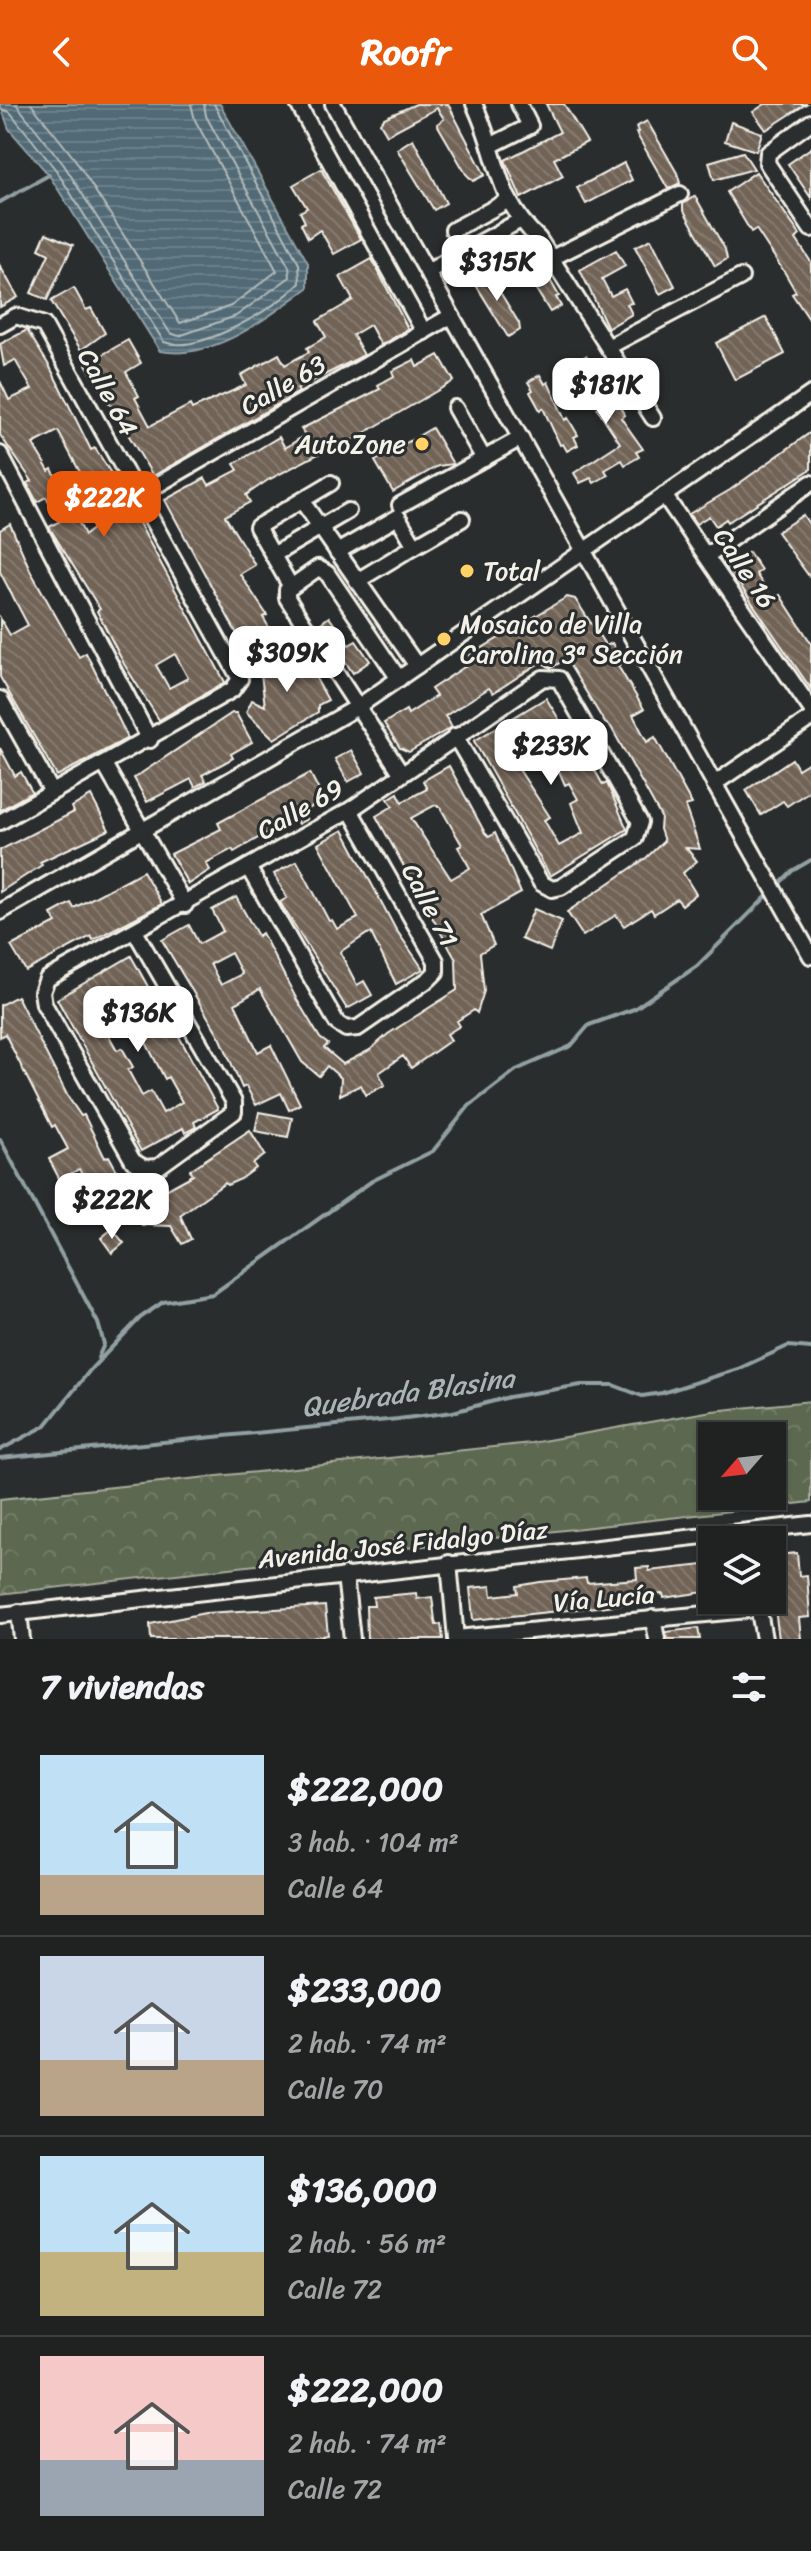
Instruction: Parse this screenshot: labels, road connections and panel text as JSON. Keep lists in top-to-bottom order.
{
  "streets": {
    "street": [
      "Calle 63",
      "Calle 64",
      "Calle 16",
      "Calle 69",
      "Calle 71",
      "Avenida José Fidalgo Díaz",
      "Vía Lucía"
    ]
  },
  "crossings": [
    ["Calle 63", "Calle 64"],
    ["Calle 69", "Calle 71"]
  ],
  "water": ["Quebrada Blasina"],
  "places": ["AutoZone", "Total", "Mosaico de Villa Carolina 3ª Sección"],
  "north": "bottom left",
  "page": {
    "header": "Roofr",
    "price": [
      "$315K",
      "$181K",
      "$222K",
      "$309K",
      "$233K",
      "$136K",
      "$222K"
    ],
    "heading": "7 viviendas",
    "list": [
      {
        "name": "$222,000",
        "note": "3 hab. · 104 m² · Calle 64"
      },
      {
        "name": "$233,000",
        "note": "2 hab. · 74 m² · Calle 70"
      },
      {
        "name": "$136,000",
        "note": "2 hab. · 56 m² · Calle 72"
      },
      {
        "name": "$222,000",
        "note": "2 hab. · 74 m² · Calle 72"
      }
    ]
  }
}
